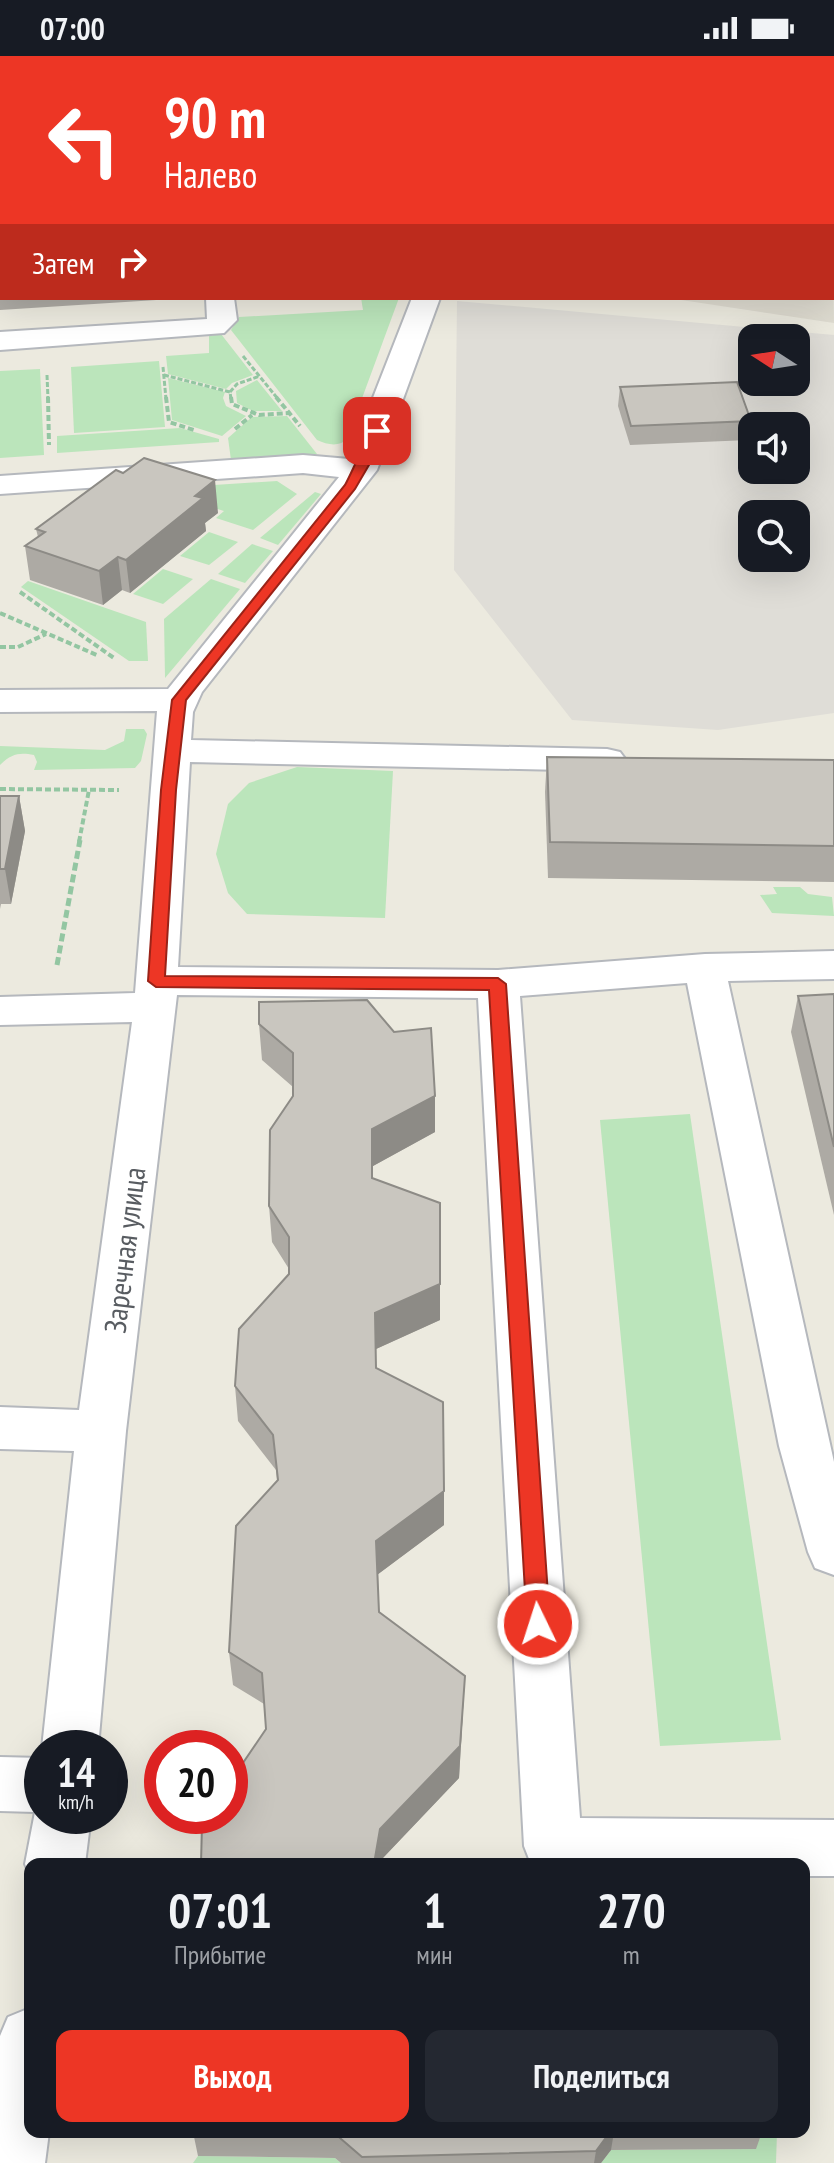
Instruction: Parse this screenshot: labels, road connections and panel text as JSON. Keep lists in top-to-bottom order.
{
  "streets": {
    "street": ["Заречная улица"]
  },
  "north": "left",
  "page": {
    "status": "07:00",
    "turn": ["90 m", "Налево"],
    "then": "Затем",
    "speed": "14 km/h",
    "limit": "20",
    "eta": [
      "07:01",
      "Прибытие",
      "1",
      "мин",
      "270",
      "m"
    ],
    "buttons": ["Выход", "Поделиться"]
  }
}
